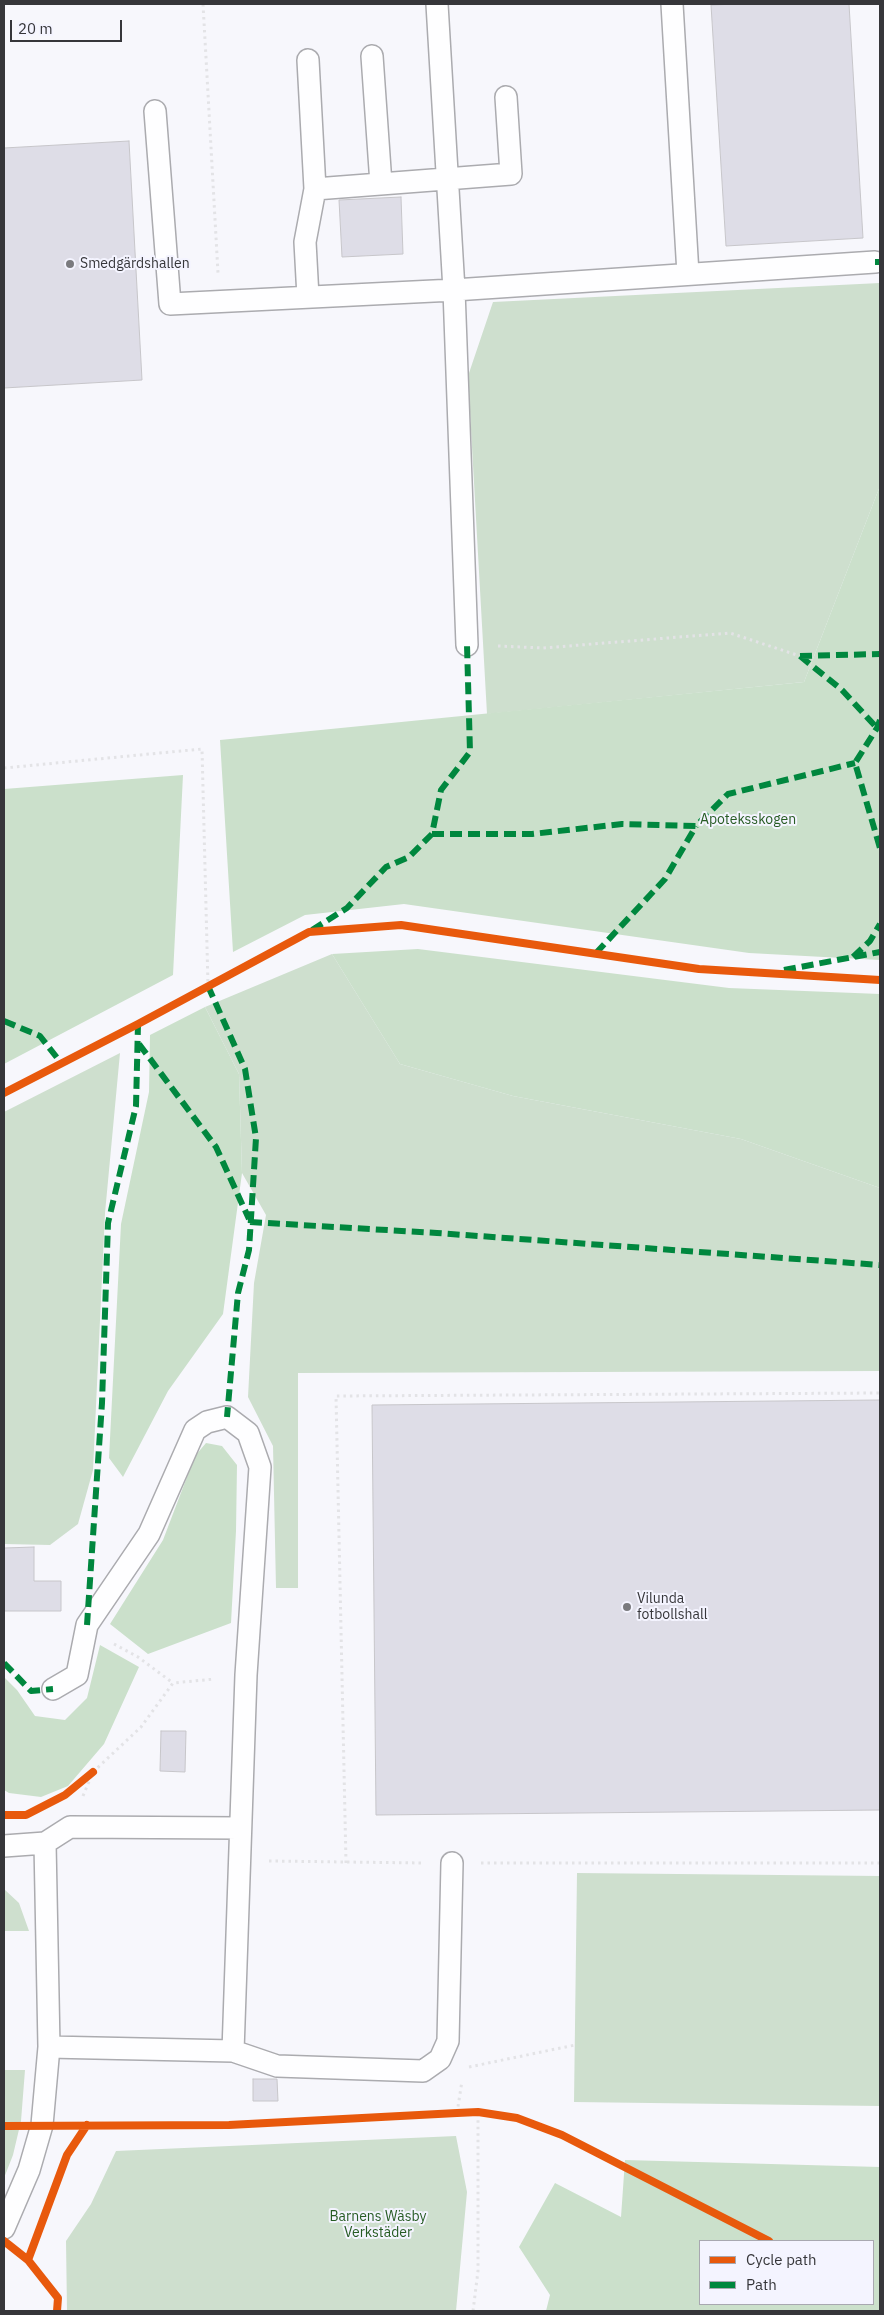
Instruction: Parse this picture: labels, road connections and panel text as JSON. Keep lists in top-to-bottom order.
{
  "parks": ["Apoteksskogen", "Barnens Wäsby Verkstäder"],
  "places": ["Smedgärdshallen", "Vilunda fotbollshall"],
  "legend": ["Cycle path", "Path"],
  "scale_bar": "20 m"
}
